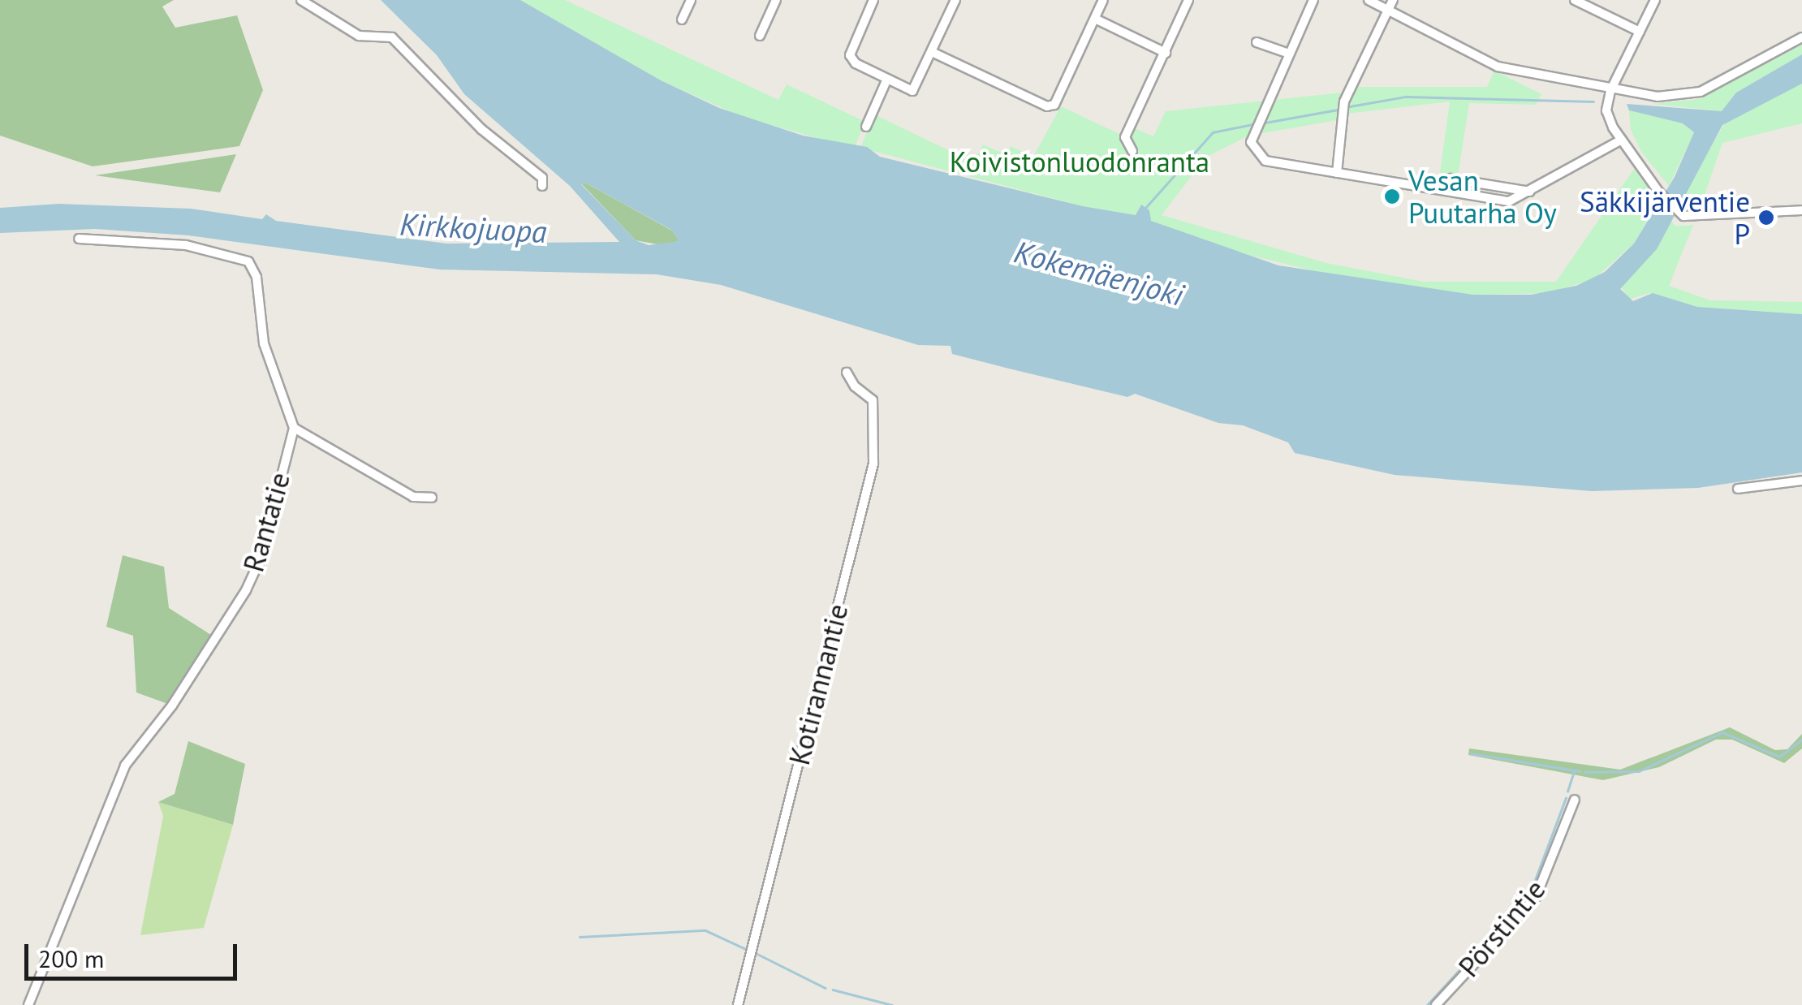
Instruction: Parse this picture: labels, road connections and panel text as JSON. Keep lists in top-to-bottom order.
{
  "streets": {
    "street": ["Rantatie", "Kotirannantie", "Pörstintie"]
  },
  "water": ["Kirkkojuopa", "Kokemäenjoki"],
  "parks": ["Koivistonluodonranta"],
  "places": ["Vesan Puutarha Oy", "Säkkijärventie P"],
  "scale_bar": "200 m"
}
